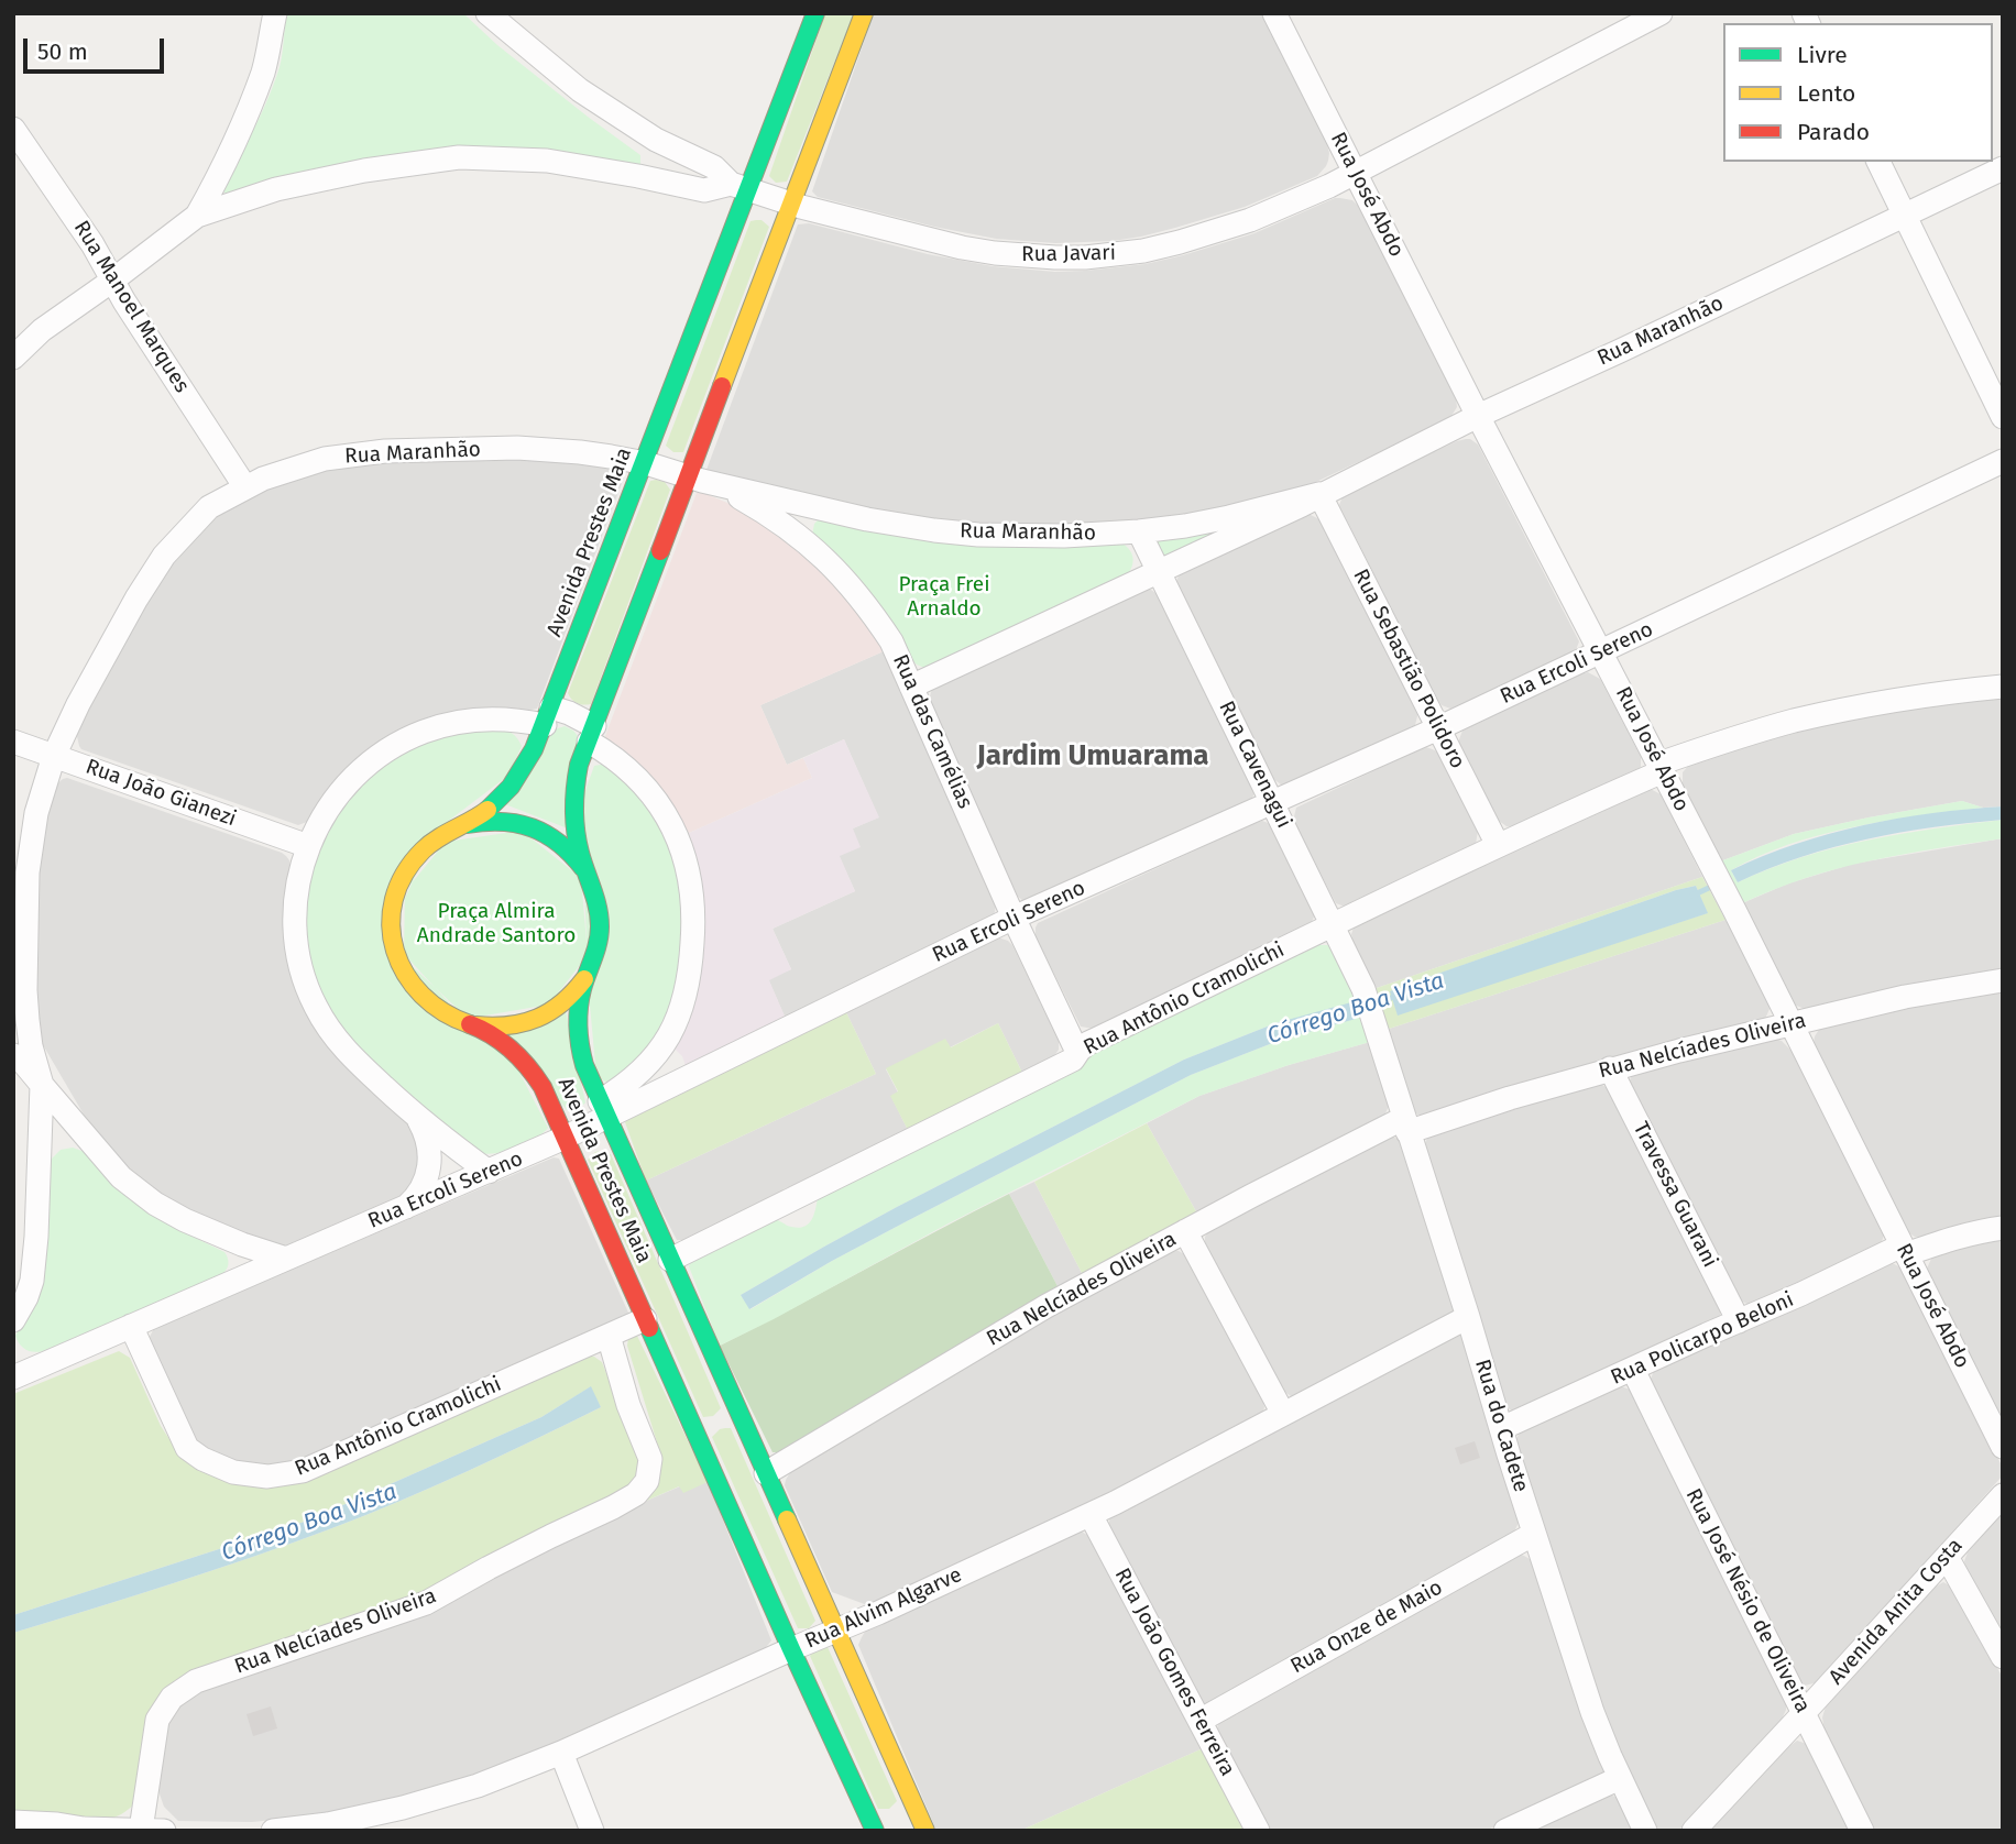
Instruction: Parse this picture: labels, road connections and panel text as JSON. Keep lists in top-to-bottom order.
{
  "streets": {
    "street": [
      "Rua José Abdo",
      "Rua Javari",
      "Rua Manoel Marques",
      "Rua Maranhão",
      "Avenida Prestes Maia",
      "Rua Ercoli Sereno",
      "Rua Sebastião Polidoro",
      "Rua das Camélias",
      "Rua Cavenagui",
      "Rua João Gianezi",
      "Rua Antônio Cramolichi",
      "Rua Nelcíades Oliveira",
      "Travessa Guarani",
      "Rua Policarpo Beloni",
      "Rua do Cadete",
      "Rua José Nésio de Oliveira",
      "Rua Alvim Algarve",
      "Avenida Anita Costa",
      "Rua Onze de Maio",
      "Rua João Gomes Ferreira"
    ]
  },
  "crossings": [
    ["Rua José Abdo", "Rua Javari"],
    ["Rua José Abdo", "Rua Maranhão"],
    ["Rua José Abdo", "Rua Ercoli Sereno"],
    ["Rua José Abdo", "Rua Antônio Cramolichi"],
    ["Rua José Abdo", "Rua Nelcíades Oliveira"],
    ["Rua José Abdo", "Rua Policarpo Beloni"],
    ["Rua Javari", "Avenida Prestes Maia"],
    ["Rua Manoel Marques", "Rua Maranhão"],
    ["Rua Maranhão", "Avenida Prestes Maia"],
    ["Rua Maranhão", "Rua Ercoli Sereno"],
    ["Rua Maranhão", "Rua Sebastião Polidoro"],
    ["Rua Maranhão", "Rua das Camélias"],
    ["Rua Maranhão", "Rua Cavenagui"],
    ["Rua Maranhão", "Rua João Gianezi"],
    ["Avenida Prestes Maia", "Rua Ercoli Sereno"],
    ["Avenida Prestes Maia", "Rua das Camélias"],
    ["Avenida Prestes Maia", "Rua Antônio Cramolichi"],
    ["Avenida Prestes Maia", "Rua Nelcíades Oliveira"],
    ["Avenida Prestes Maia", "Rua Alvim Algarve"],
    ["Rua Ercoli Sereno", "Rua Sebastião Polidoro"],
    ["Rua Ercoli Sereno", "Rua das Camélias"],
    ["Rua Ercoli Sereno", "Rua Cavenagui"],
    ["Rua Ercoli Sereno", "Rua Antônio Cramolichi"],
    ["Rua Sebastião Polidoro", "Rua Antônio Cramolichi"],
    ["Rua das Camélias", "Rua Antônio Cramolichi"],
    ["Rua Cavenagui", "Rua Antônio Cramolichi"],
    ["Rua Cavenagui", "Rua do Cadete"],
    ["Rua Antônio Cramolichi", "Rua Nelcíades Oliveira"],
    ["Rua Nelcíades Oliveira", "Travessa Guarani"],
    ["Rua Nelcíades Oliveira", "Rua do Cadete"],
    ["Travessa Guarani", "Rua Policarpo Beloni"],
    ["Rua Policarpo Beloni", "Rua do Cadete"],
    ["Rua Policarpo Beloni", "Rua José Nésio de Oliveira"],
    ["Rua do Cadete", "Rua Alvim Algarve"],
    ["Rua do Cadete", "Rua Onze de Maio"],
    ["Rua José Nésio de Oliveira", "Avenida Anita Costa"],
    ["Rua Alvim Algarve", "Rua João Gomes Ferreira"],
    ["Rua Onze de Maio", "Rua João Gomes Ferreira"]
  ],
  "districts": ["Jardim Umuarama"],
  "water": ["Córrego Boa Vista"],
  "parks": ["Praça Frei Arnaldo", "Praça Almira Andrade Santoro"],
  "legend": ["Livre", "Lento", "Parado"],
  "scale_bar": "50 m"
}
